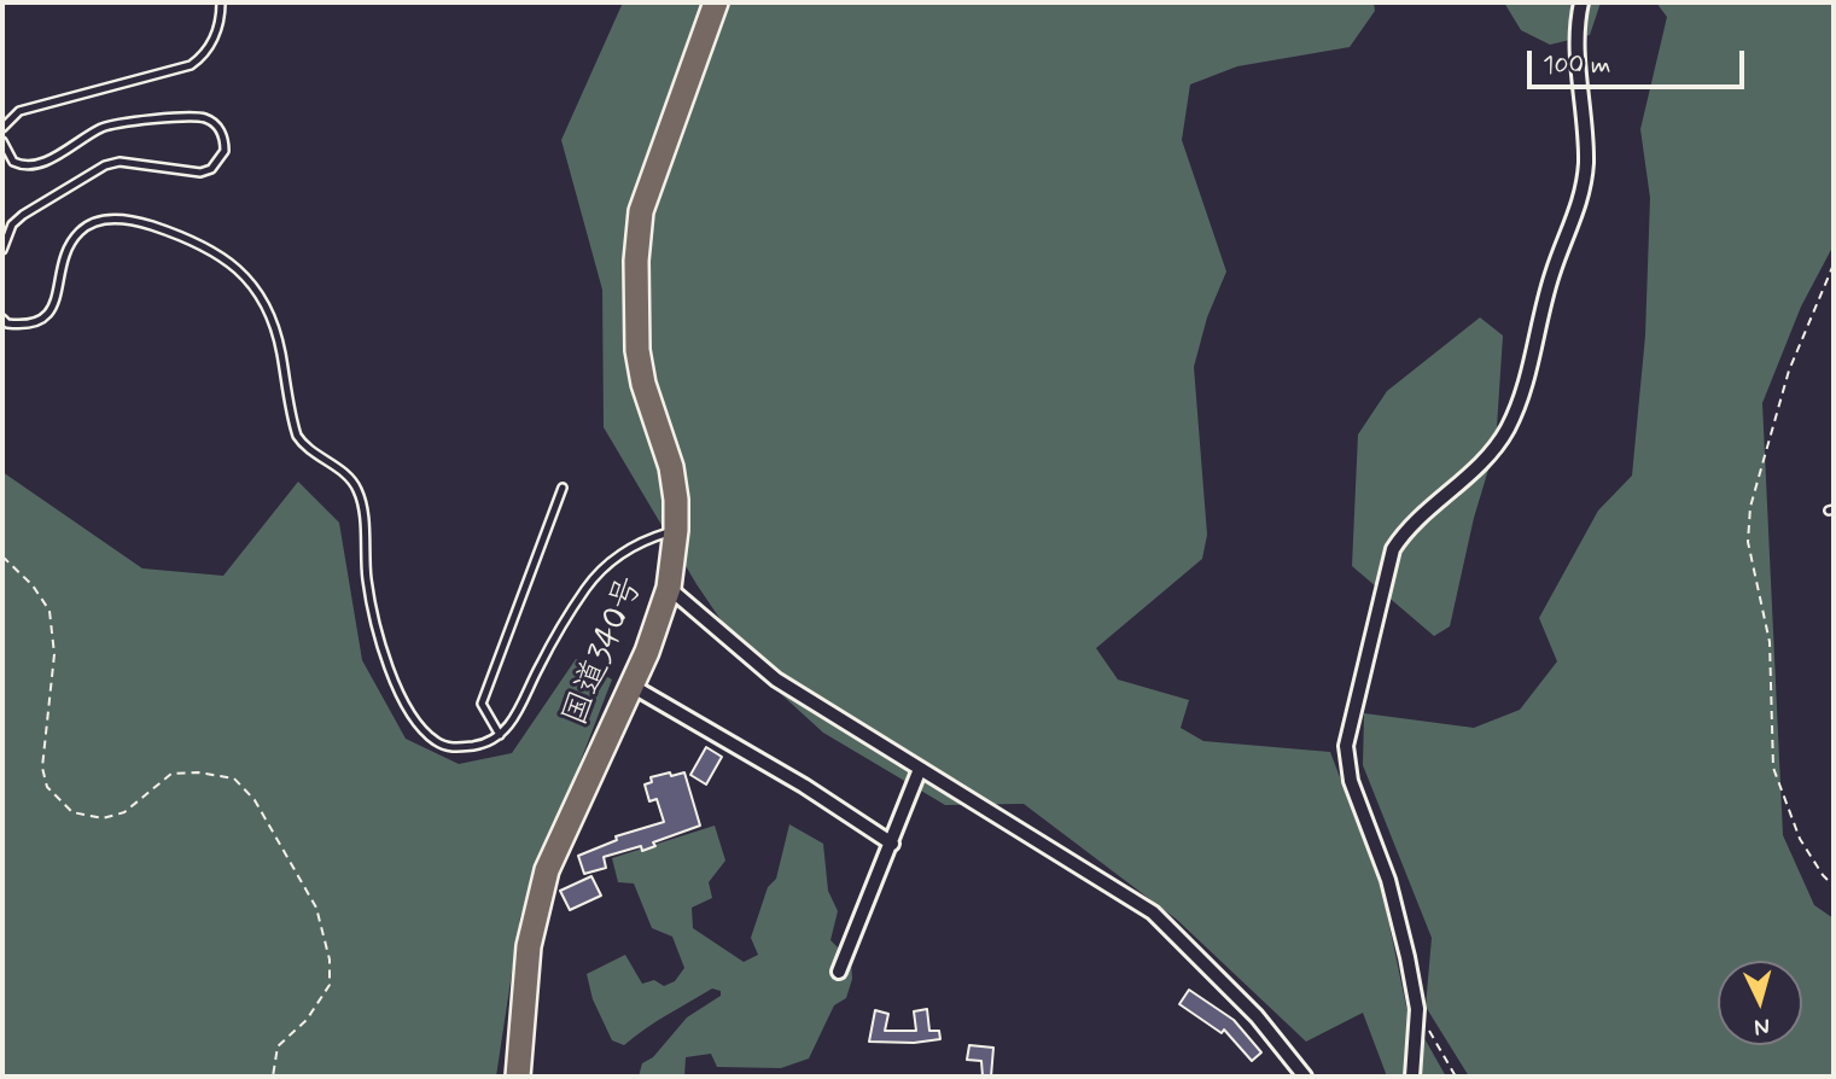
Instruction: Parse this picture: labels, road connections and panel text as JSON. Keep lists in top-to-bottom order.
{
  "streets": {
    "highway": ["国道340号"]
  },
  "scale_bar": "100 m",
  "north": "bottom"
}
